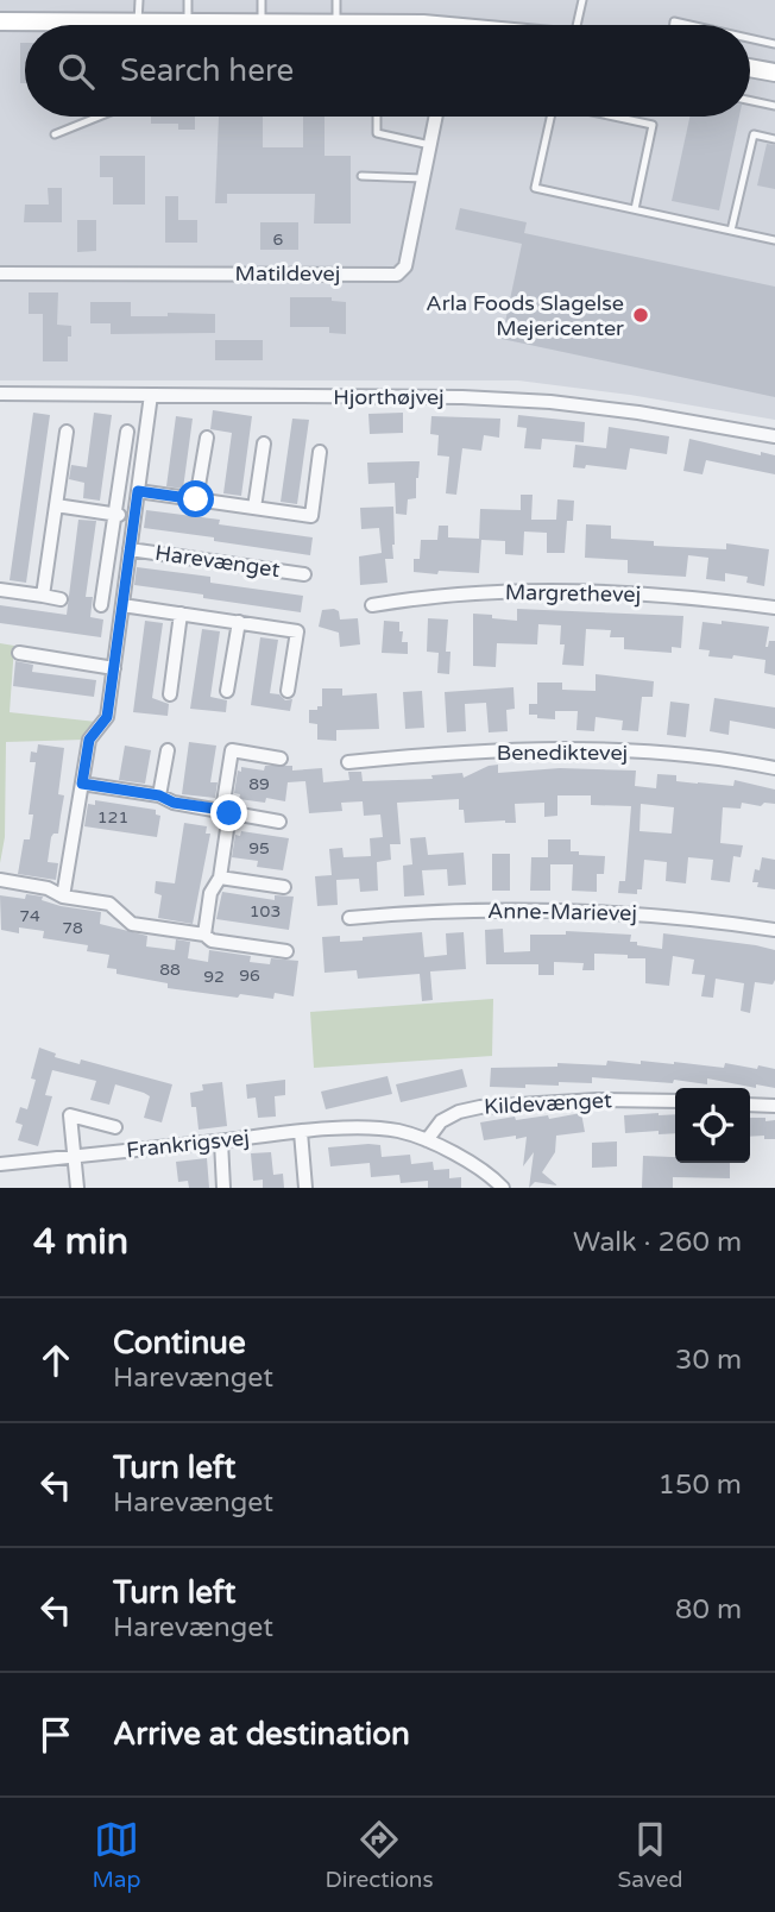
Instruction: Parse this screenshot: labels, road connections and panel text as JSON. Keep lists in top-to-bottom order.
{
  "streets": {
    "street": [
      "Matildevej",
      "Hjorthøjvej",
      "Harevænget",
      "Margrethevej",
      "Benediktevej",
      "Anne-Marievej",
      "Kildevænget",
      "Frankrigsvej"
    ]
  },
  "crossings": [
    ["Hjorthøjvej", "Harevænget"],
    ["Kildevænget", "Frankrigsvej"]
  ],
  "places": ["Arla Foods Slagelse Mejericenter"],
  "house_numbers": [
    "6",
    "89",
    "121",
    "95",
    "103",
    "74",
    "78",
    "88",
    "96",
    "92"
  ],
  "page": {
    "search": "Search here",
    "heading": ["4 min", "Walk · 260 m"],
    "list": [
      ["Continue", "Harevænget", "30 m"],
      ["Turn left", "Harevænget", "150 m"],
      ["Turn left", "Harevænget", "80 m"],
      "Arrive at destination"
    ],
    "nav": ["Map", "Directions", "Saved"]
  }
}
